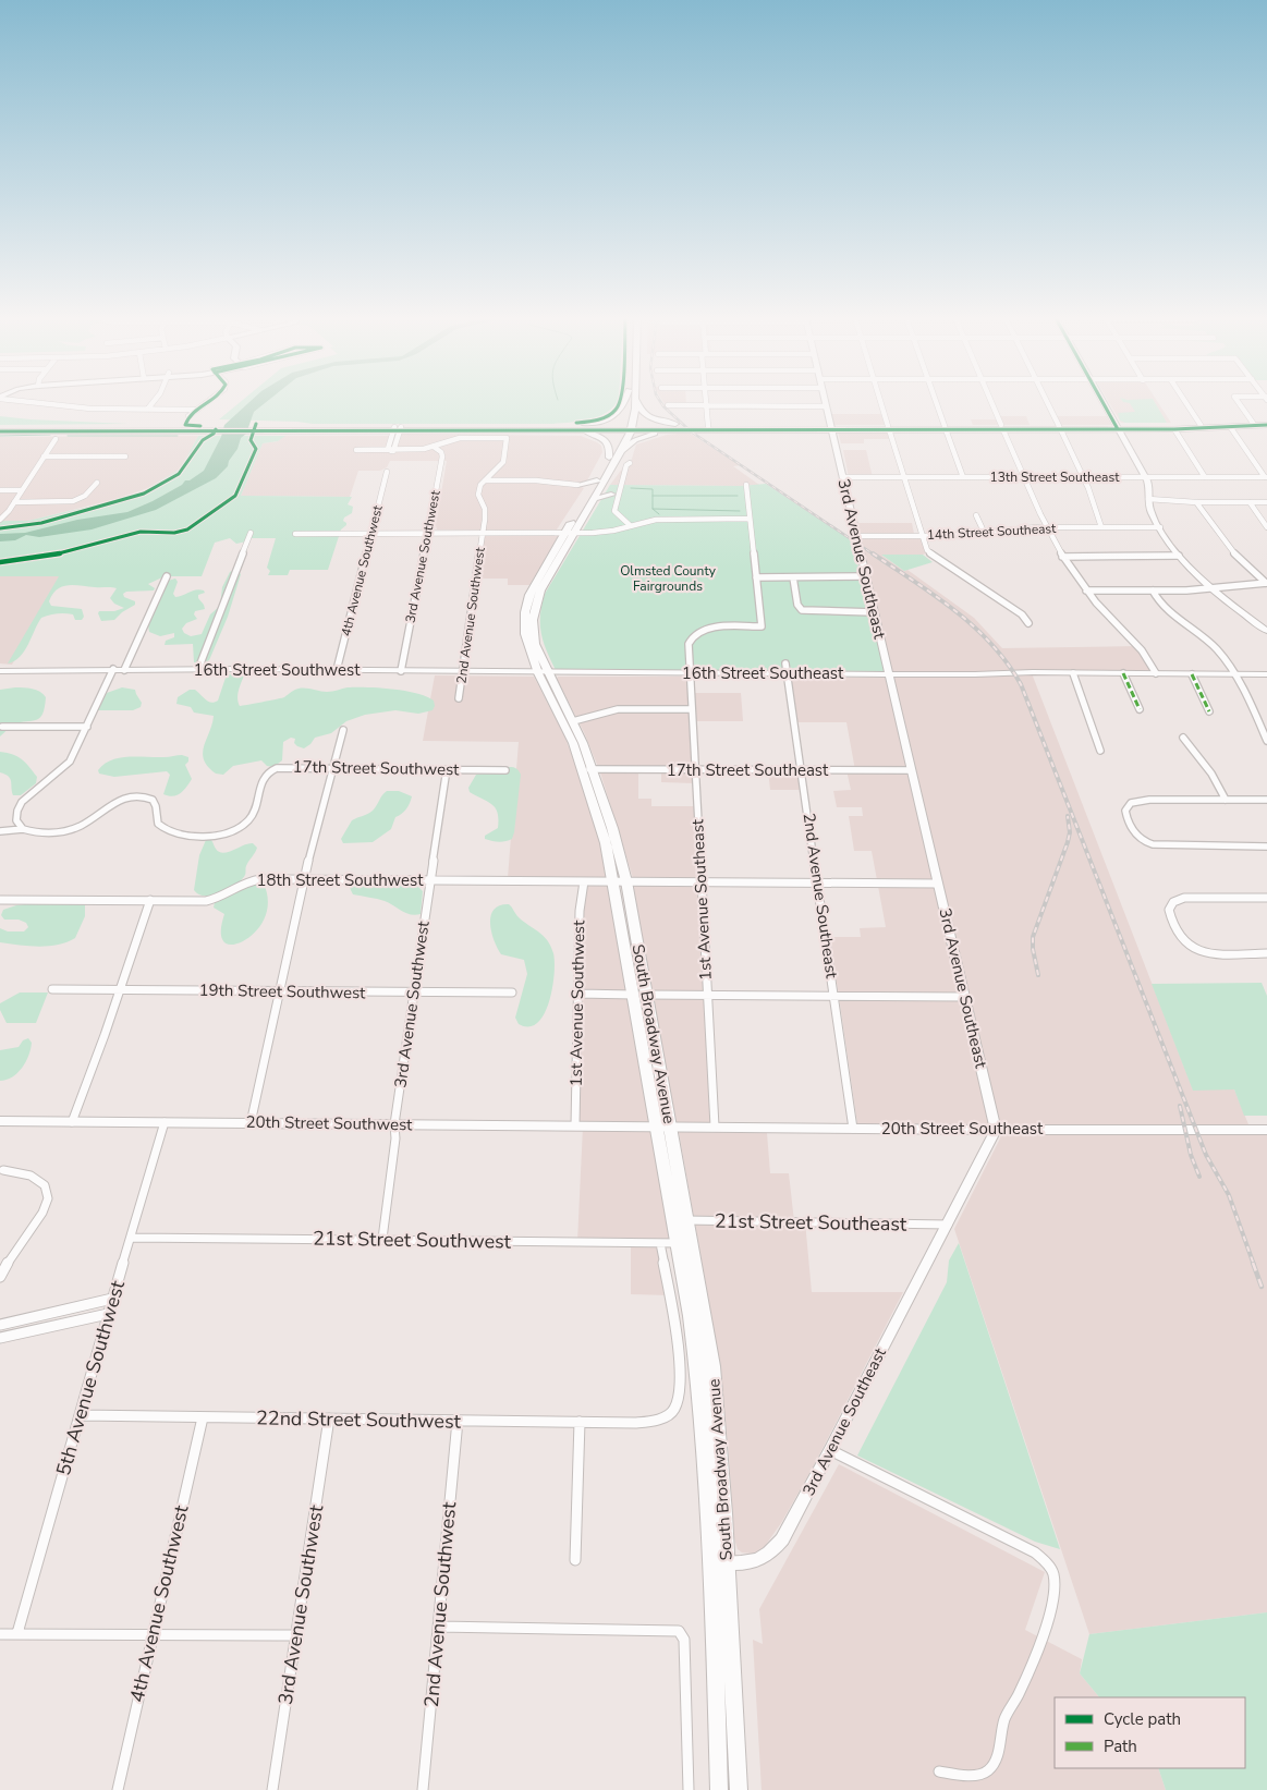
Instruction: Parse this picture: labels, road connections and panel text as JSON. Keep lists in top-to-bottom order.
{
  "streets": {
    "main road": ["3rd Avenue Southeast", "16th Street Southeast", "South Broadway Avenue"],
    "street": [
      "13th Street Southeast",
      "14th Street Southeast",
      "3rd Avenue Southwest",
      "4th Avenue Southwest",
      "2nd Avenue Southwest",
      "16th Street Southwest",
      "17th Street Southwest",
      "17th Street Southeast",
      "18th Street Southwest",
      "2nd Avenue Southeast",
      "1st Avenue Southeast",
      "19th Street Southwest",
      "1st Avenue Southwest",
      "20th Street Southwest",
      "20th Street Southeast",
      "21st Street Southeast",
      "21st Street Southwest",
      "5th Avenue Southwest",
      "22nd Street Southwest"
    ]
  },
  "crossings": [
    ["13th Street Southeast", "3rd Avenue Southeast"],
    ["14th Street Southeast", "3rd Avenue Southeast"],
    ["3rd Avenue Southwest", "16th Street Southwest"],
    ["3rd Avenue Southwest", "17th Street Southwest"],
    ["3rd Avenue Southwest", "18th Street Southwest"],
    ["3rd Avenue Southwest", "19th Street Southwest"],
    ["3rd Avenue Southwest", "20th Street Southwest"],
    ["3rd Avenue Southwest", "21st Street Southwest"],
    ["3rd Avenue Southwest", "22nd Street Southwest"],
    ["3rd Avenue Southeast", "16th Street Southeast"],
    ["3rd Avenue Southeast", "17th Street Southeast"],
    ["3rd Avenue Southeast", "18th Street Southwest"],
    ["3rd Avenue Southeast", "South Broadway Avenue"],
    ["3rd Avenue Southeast", "20th Street Southeast"],
    ["3rd Avenue Southeast", "21st Street Southeast"],
    ["4th Avenue Southwest", "16th Street Southwest"],
    ["4th Avenue Southwest", "22nd Street Southwest"],
    ["2nd Avenue Southwest", "16th Street Southwest"],
    ["2nd Avenue Southwest", "22nd Street Southwest"],
    ["16th Street Southwest", "16th Street Southeast"],
    ["16th Street Southwest", "South Broadway Avenue"],
    ["16th Street Southeast", "2nd Avenue Southeast"],
    ["16th Street Southeast", "1st Avenue Southeast"],
    ["16th Street Southeast", "South Broadway Avenue"],
    ["17th Street Southeast", "2nd Avenue Southeast"],
    ["17th Street Southeast", "1st Avenue Southeast"],
    ["17th Street Southeast", "South Broadway Avenue"],
    ["18th Street Southwest", "2nd Avenue Southeast"],
    ["18th Street Southwest", "1st Avenue Southeast"],
    ["18th Street Southwest", "1st Avenue Southwest"],
    ["18th Street Southwest", "South Broadway Avenue"],
    ["2nd Avenue Southeast", "20th Street Southeast"],
    ["1st Avenue Southeast", "20th Street Southeast"],
    ["1st Avenue Southwest", "20th Street Southwest"],
    ["South Broadway Avenue", "20th Street Southwest"],
    ["South Broadway Avenue", "20th Street Southeast"],
    ["South Broadway Avenue", "21st Street Southeast"],
    ["South Broadway Avenue", "21st Street Southwest"],
    ["20th Street Southwest", "20th Street Southeast"],
    ["20th Street Southwest", "5th Avenue Southwest"],
    ["21st Street Southwest", "5th Avenue Southwest"],
    ["21st Street Southwest", "22nd Street Southwest"],
    ["5th Avenue Southwest", "22nd Street Southwest"]
  ],
  "parks": ["Olmsted County Fairgrounds"],
  "legend": ["Cycle path", "Path"]
}
